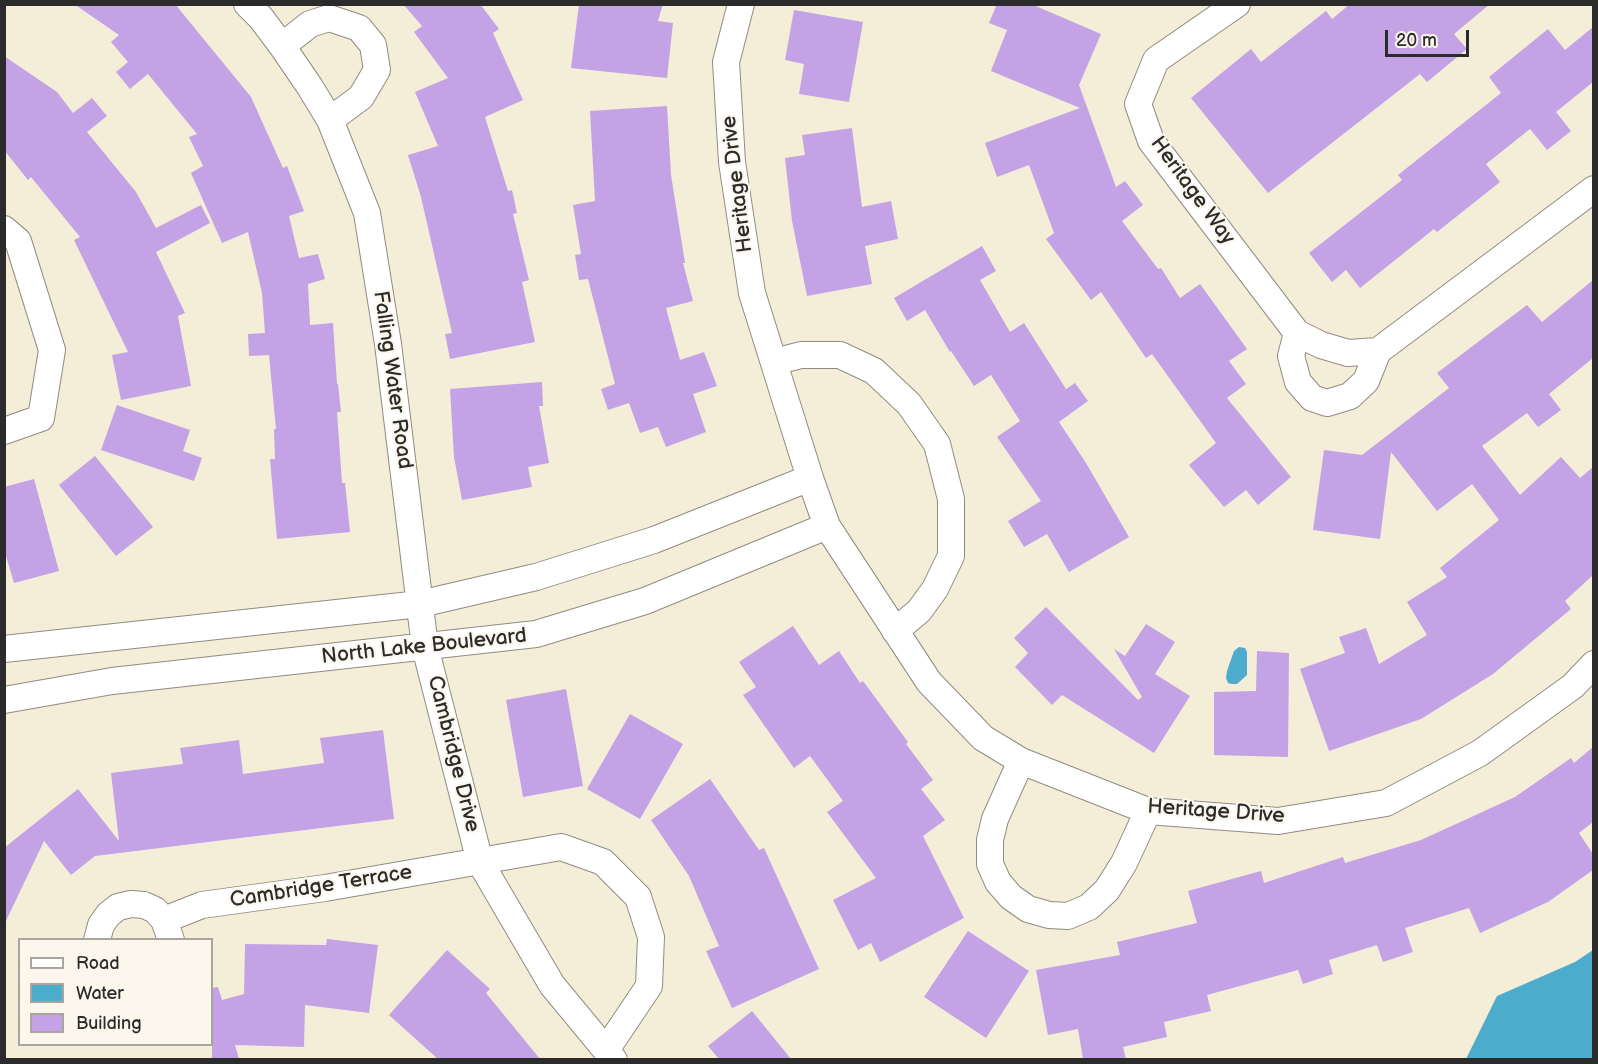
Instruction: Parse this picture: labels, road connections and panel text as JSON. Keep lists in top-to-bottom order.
{
  "streets": {
    "street": [
      "Heritage Drive",
      "Heritage Way",
      "Falling Water Road",
      "North Lake Boulevard",
      "Cambridge Drive",
      "Cambridge Terrace"
    ]
  },
  "crossings": [
    ["Heritage Drive", "North Lake Boulevard"],
    ["Falling Water Road", "North Lake Boulevard"],
    ["Falling Water Road", "Cambridge Drive"],
    ["North Lake Boulevard", "Cambridge Drive"],
    ["Cambridge Drive", "Cambridge Terrace"]
  ],
  "legend": ["Road", "Water", "Building"],
  "scale_bar": "20 m"
}
